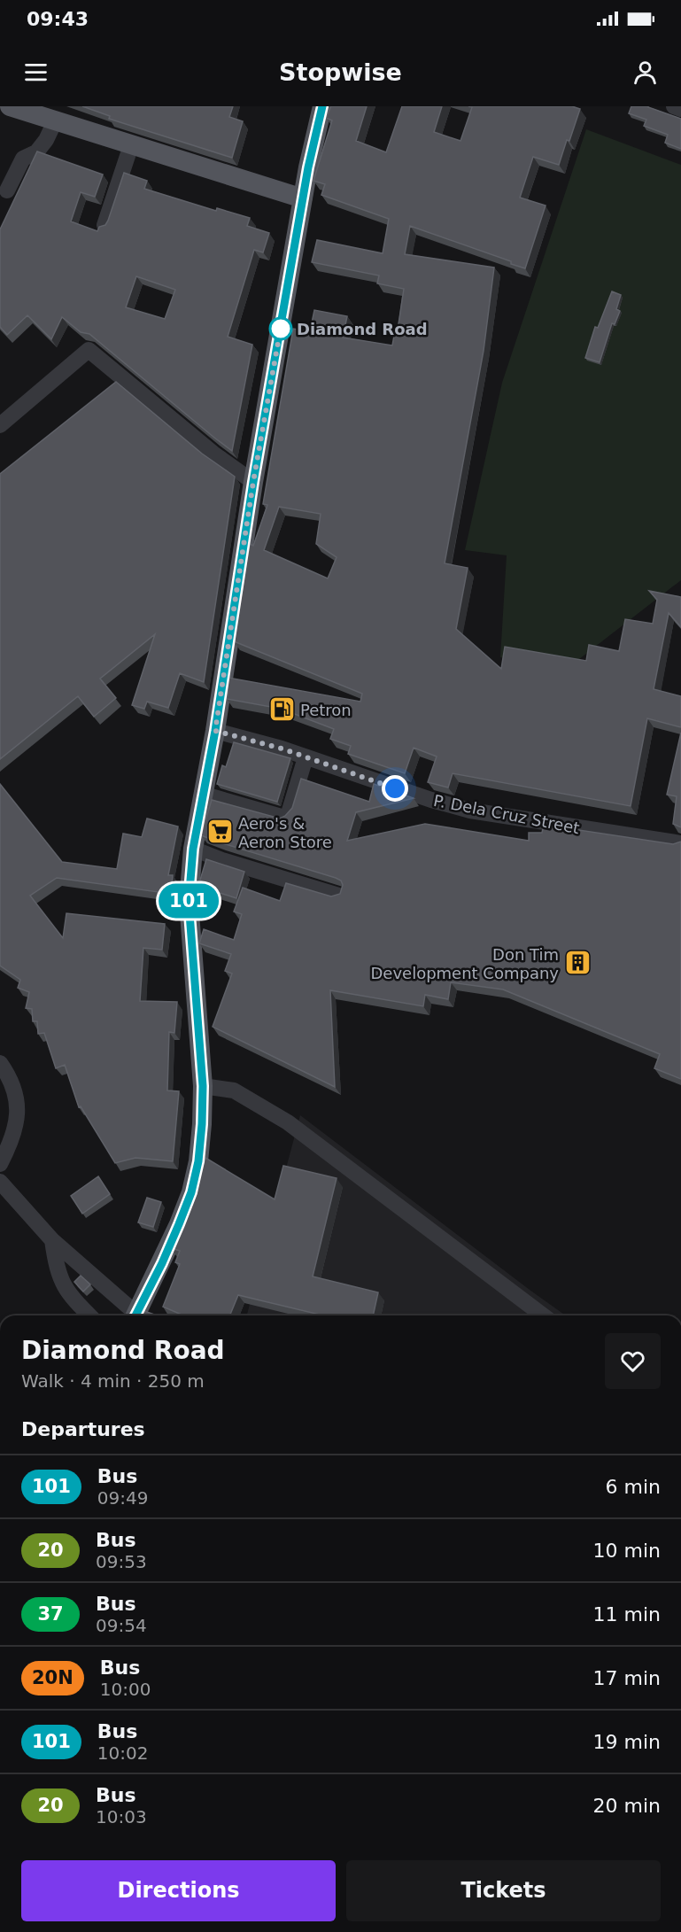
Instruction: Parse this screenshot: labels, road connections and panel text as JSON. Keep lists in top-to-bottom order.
{
  "streets": {
    "street": ["P. Dela Cruz Street"]
  },
  "places": {
    "other": ["Diamond Road"],
    "fuel station": ["Petron"],
    "supermarket": ["Aero's & Aeron Store"],
    "building": ["Don Tim Development Company"]
  },
  "lines": ["bus line 101"],
  "page": {
    "status": "09:43",
    "header": "Stopwise",
    "on_map": "101",
    "heading": [
      ["Diamond Road", "Walk · 4 min · 250 m"],
      "Departures"
    ],
    "list": [
      {
        "mark": "101",
        "name": "Bus",
        "note": "09:49",
        "value": "6 min"
      },
      {
        "mark": "20",
        "name": "Bus",
        "note": "09:53",
        "value": "10 min"
      },
      {
        "mark": "37",
        "name": "Bus",
        "note": "09:54",
        "value": "11 min"
      },
      {
        "mark": "20N",
        "name": "Bus",
        "note": "10:00",
        "value": "17 min"
      },
      {
        "mark": "101",
        "name": "Bus",
        "note": "10:02",
        "value": "19 min"
      },
      {
        "mark": "20",
        "name": "Bus",
        "note": "10:03",
        "value": "20 min"
      }
    ],
    "buttons": ["Directions", "Tickets"]
  }
}
